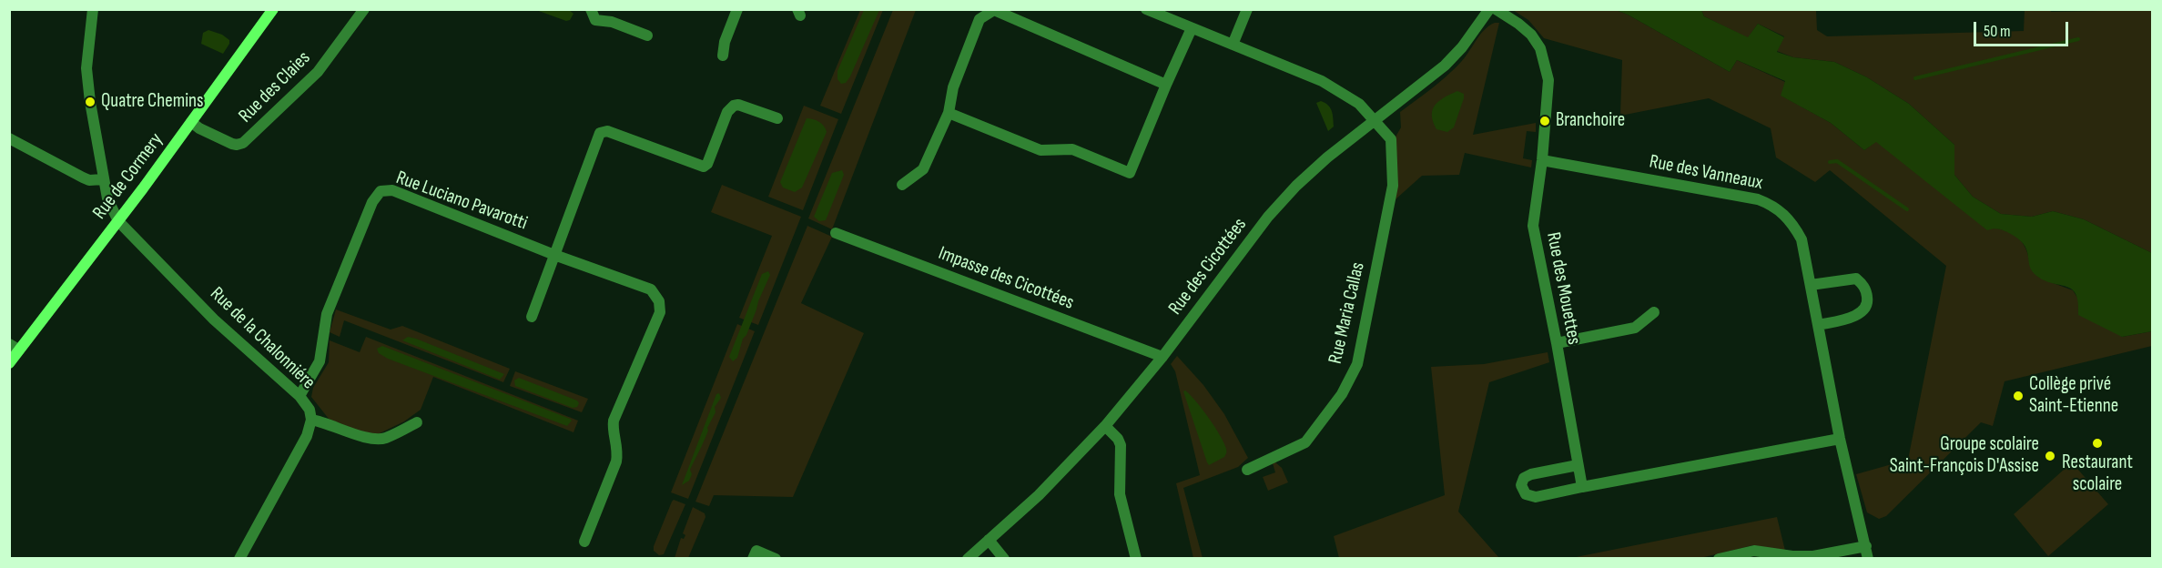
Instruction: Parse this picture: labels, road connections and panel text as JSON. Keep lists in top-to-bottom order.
{
  "streets": {
    "main road": ["Rue de Cormery"],
    "street": [
      "Rue des Claies",
      "Rue des Vanneaux",
      "Rue Luciano Pavarotti",
      "Rue des Cicottées",
      "Impasse des Cicottées",
      "Rue des Mouettes",
      "Rue Maria Callas",
      "Rue de la Chalonniére"
    ]
  },
  "crossings": [
    ["Rue des Claies", "Rue de Cormery"],
    ["Rue des Vanneaux", "Rue des Mouettes"],
    ["Rue de Cormery", "Rue de la Chalonniére"],
    ["Rue Luciano Pavarotti", "Rue de la Chalonniére"],
    ["Rue des Cicottées", "Impasse des Cicottées"],
    ["Rue des Cicottées", "Rue Maria Callas"]
  ],
  "places": [
    "Quatre Chemins",
    "Branchoire",
    "Collège privé Saint-Etienne",
    "Restaurant scolaire",
    "Groupe scolaire Saint-François D'Assise"
  ],
  "scale_bar": "50 m"
}
